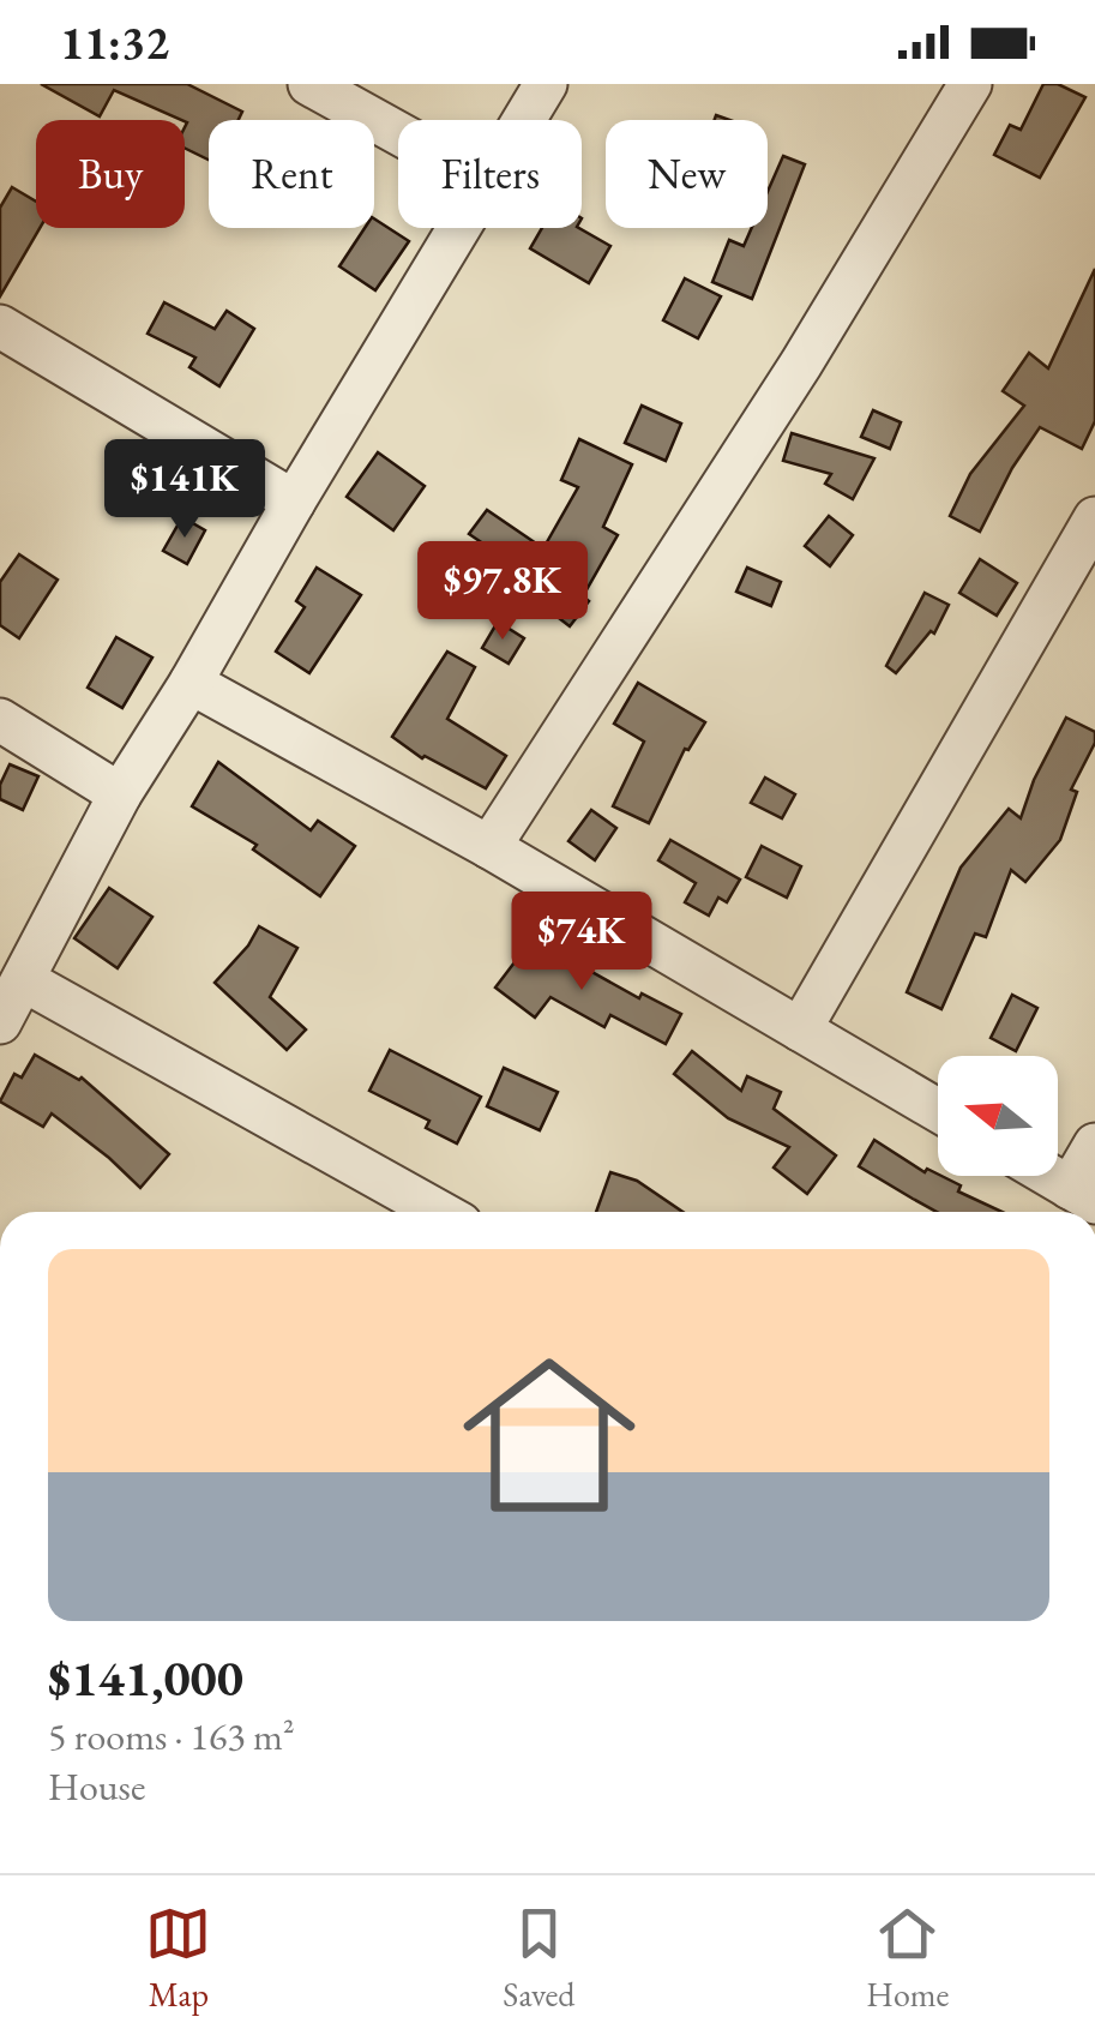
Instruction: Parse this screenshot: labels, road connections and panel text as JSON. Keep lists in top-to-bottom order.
{
  "north": "left",
  "page": {
    "status": "11:32",
    "chip": [
      "Buy",
      "Rent",
      "Filters",
      "New"
    ],
    "price": ["$141K", "$97.8K", "$74K"],
    "list": [
      {
        "name": "$141,000",
        "note": "5 rooms · 163 m² · House"
      }
    ],
    "tabs": ["Map", "Saved", "Home"]
  }
}
